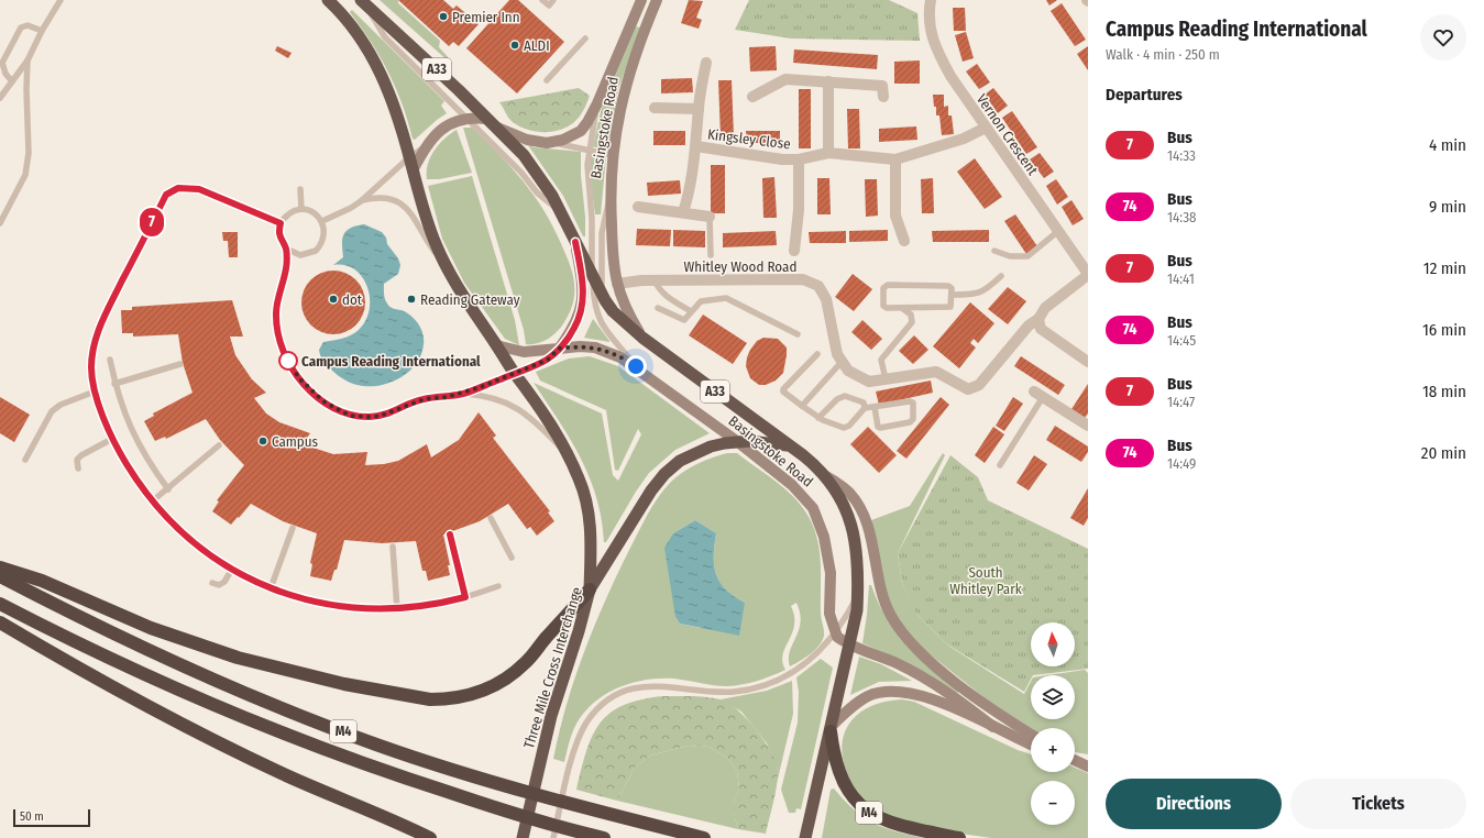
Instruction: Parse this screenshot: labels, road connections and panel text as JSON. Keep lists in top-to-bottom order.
{
  "streets": {
    "highway": [
      "A33",
      "Basingstoke Road",
      "Three Mile Cross Interchange",
      "M4"
    ],
    "street": ["Vernon Crescent", "Kingsley Close", "Whitley Wood Road"]
  },
  "crossings": [
    ["A33", "Basingstoke Road"],
    ["Basingstoke Road", "Whitley Wood Road"],
    ["Basingstoke Road", "Three Mile Cross Interchange"],
    ["Vernon Crescent", "Kingsley Close"]
  ],
  "parks": ["South Whitley Park"],
  "places": [
    "Premier Inn",
    "ALDI",
    "dot",
    "Reading Gateway",
    "Campus Reading International",
    "Campus"
  ],
  "lines": ["bus line 7"],
  "scale_bar": "50 m",
  "north": "top",
  "page": {
    "on_map": "7",
    "heading": [
      ["Campus Reading International", "Walk · 4 min · 250 m"],
      "Departures"
    ],
    "list": [
      {
        "mark": "7",
        "name": "Bus",
        "note": "14:33",
        "value": "4 min"
      },
      {
        "mark": "74",
        "name": "Bus",
        "note": "14:38",
        "value": "9 min"
      },
      {
        "mark": "7",
        "name": "Bus",
        "note": "14:41",
        "value": "12 min"
      },
      {
        "mark": "74",
        "name": "Bus",
        "note": "14:45",
        "value": "16 min"
      },
      {
        "mark": "7",
        "name": "Bus",
        "note": "14:47",
        "value": "18 min"
      },
      {
        "mark": "74",
        "name": "Bus",
        "note": "14:49",
        "value": "20 min"
      }
    ],
    "map_buttons": ["+", "−"],
    "buttons": ["Directions", "Tickets"],
    "scale": "50 m"
  }
}
